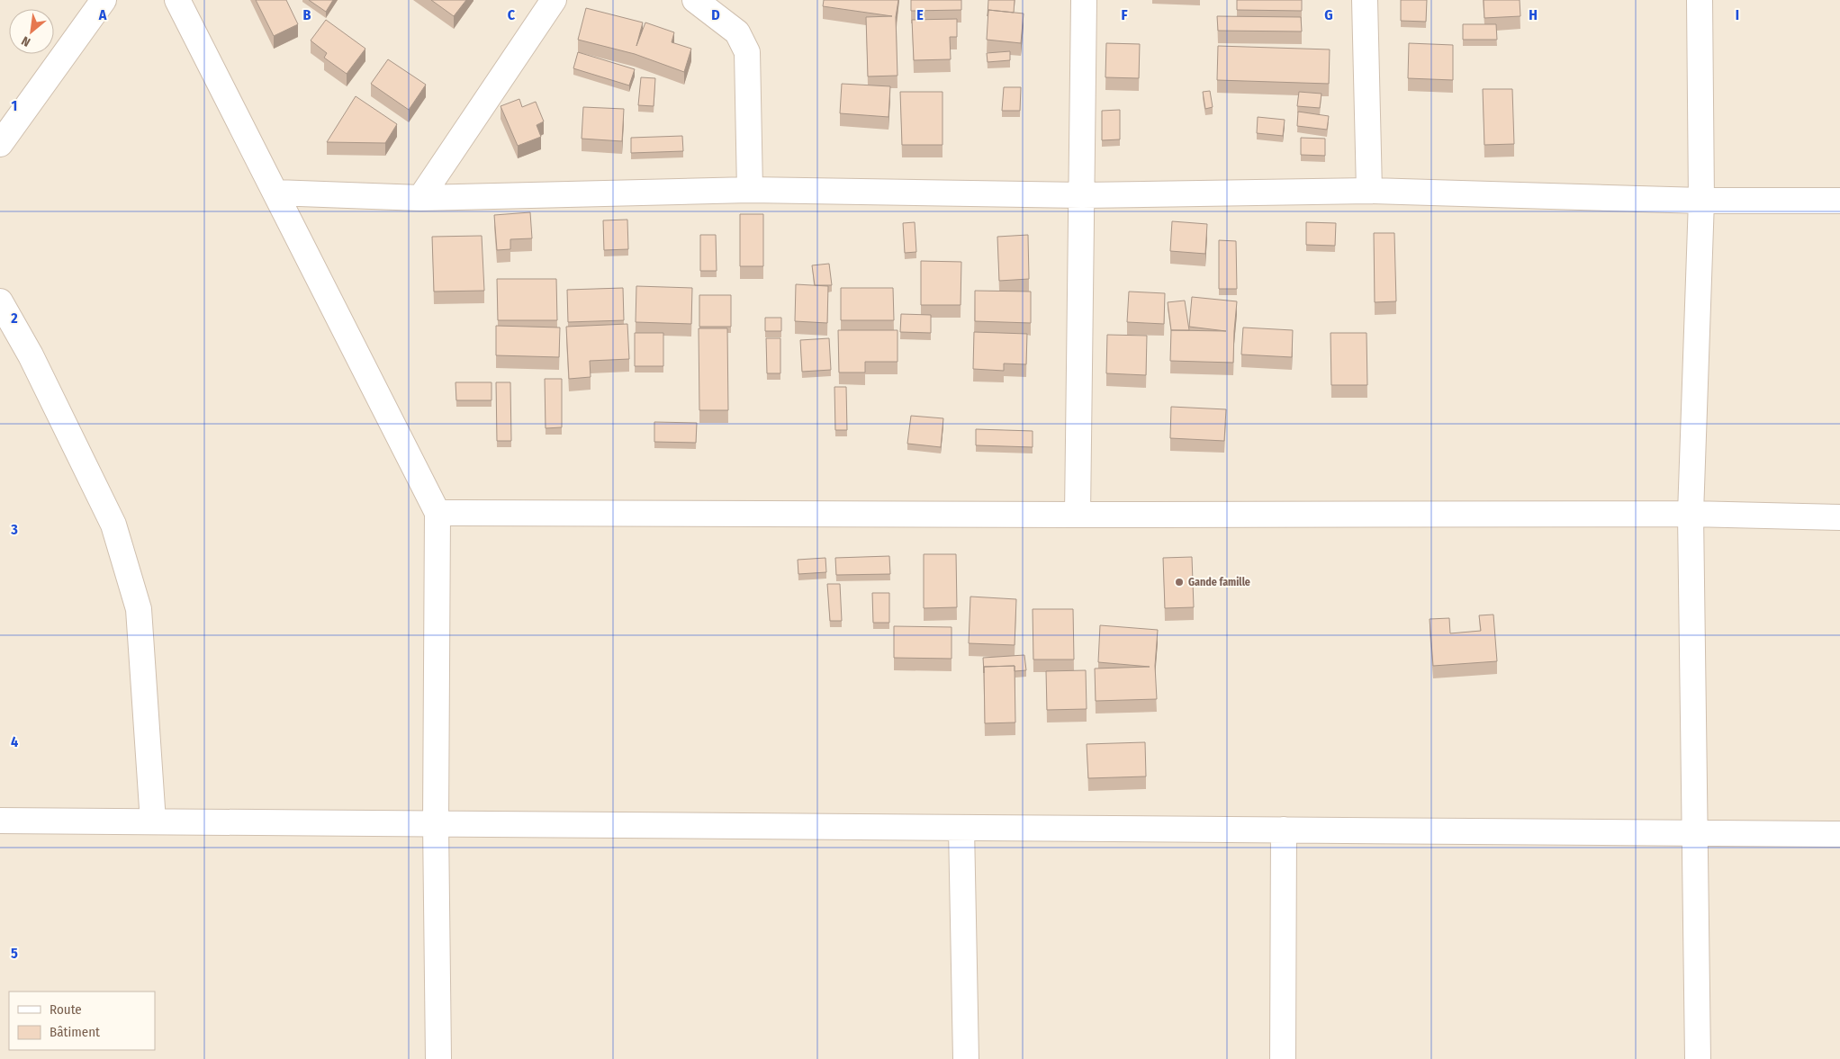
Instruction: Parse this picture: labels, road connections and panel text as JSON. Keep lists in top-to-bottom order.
{
  "places": ["Gande famille"],
  "legend": ["Route", "Bâtiment"],
  "north": "bottom left",
  "grid": {
    "columns": [
      "A",
      "B",
      "C",
      "D",
      "E",
      "F",
      "G",
      "H",
      "I"
    ],
    "rows": [
      "1",
      "2",
      "3",
      "4",
      "5"
    ]
  }
}
